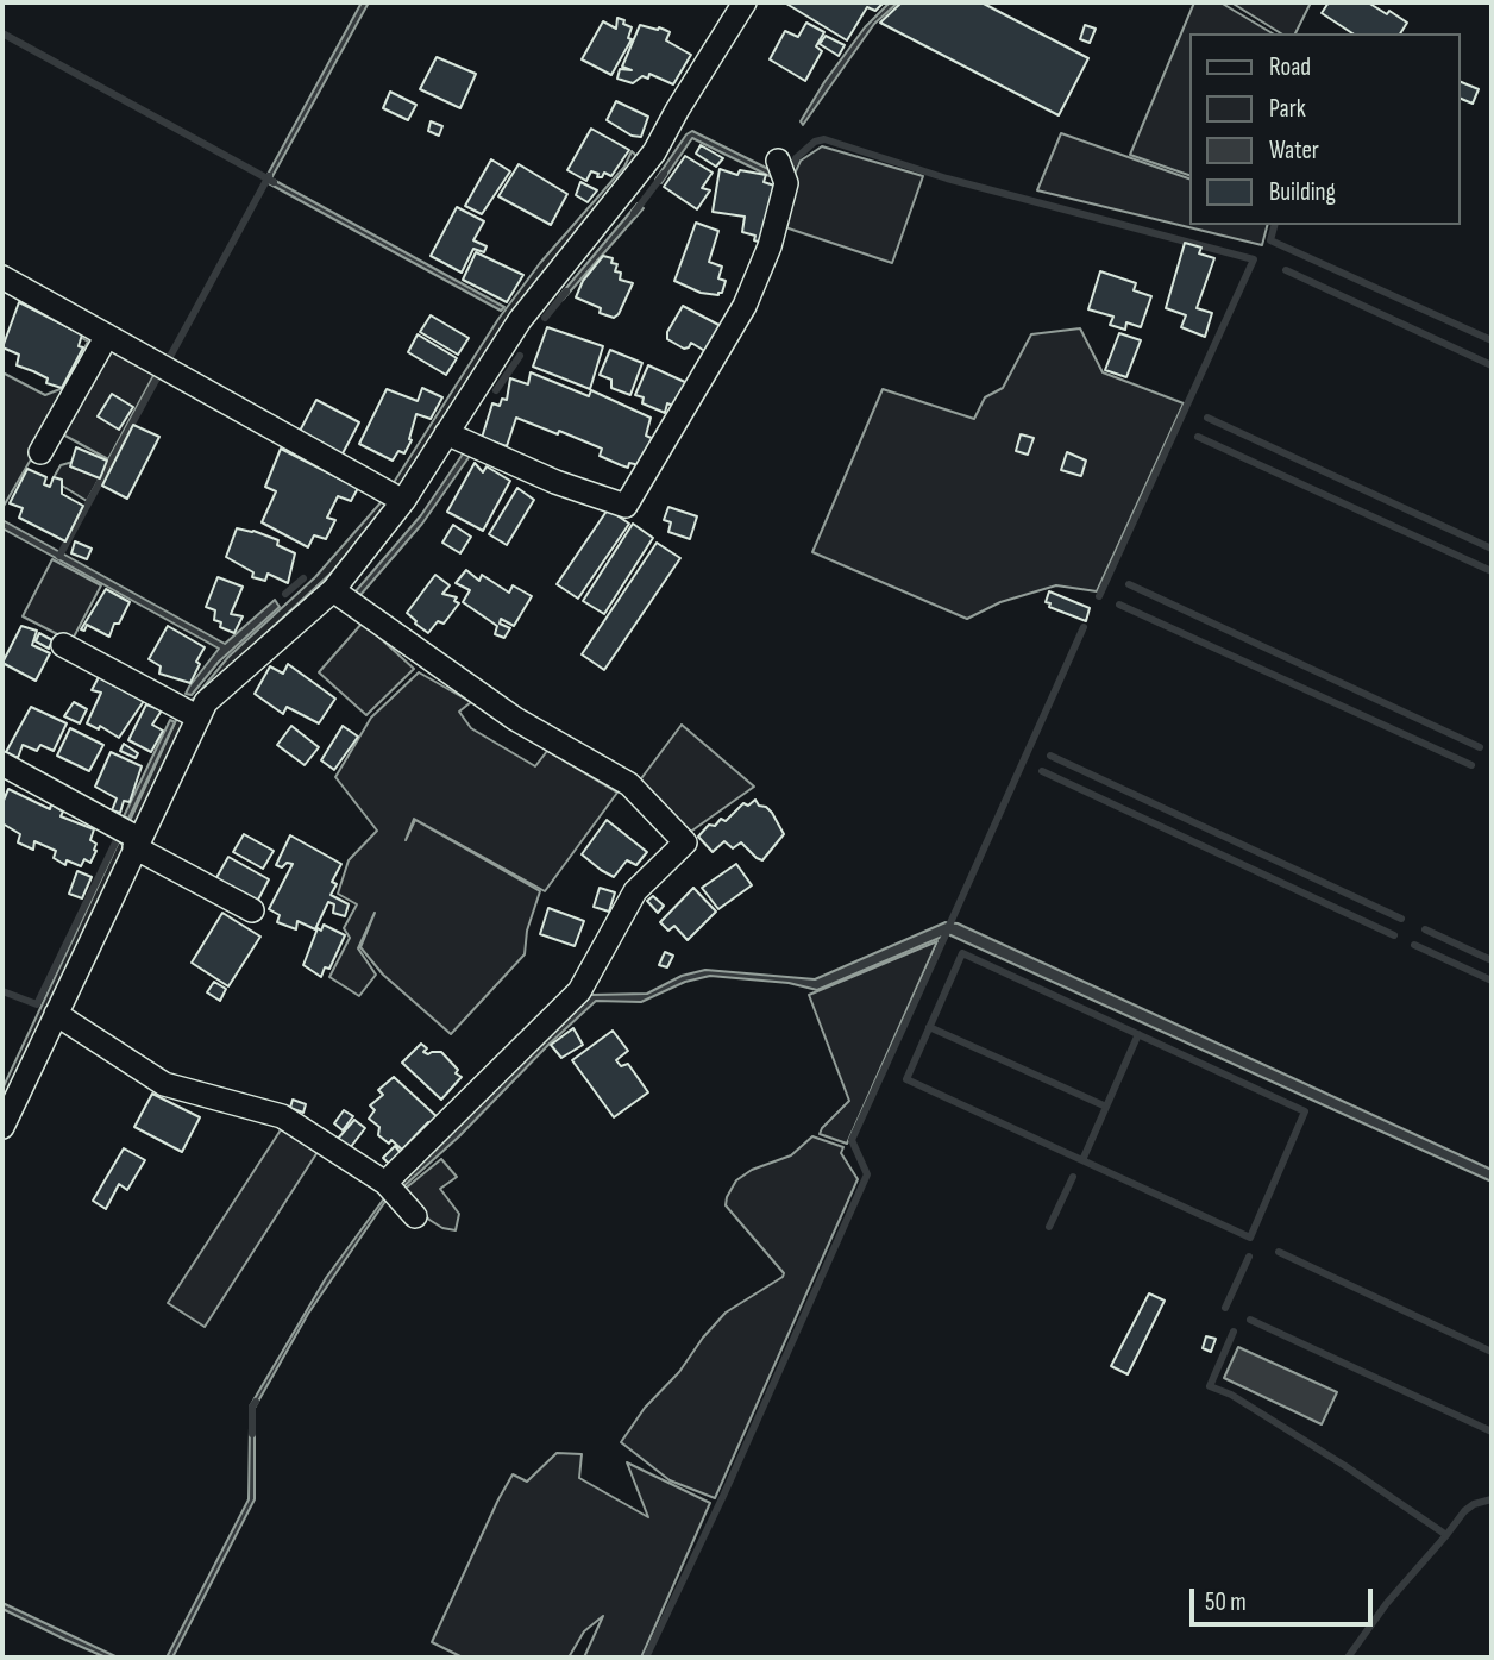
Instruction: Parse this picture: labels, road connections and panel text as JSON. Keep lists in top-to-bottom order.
{
  "legend": [
    "Road",
    "Park",
    "Water",
    "Building"
  ],
  "scale_bar": "50 m"
}
